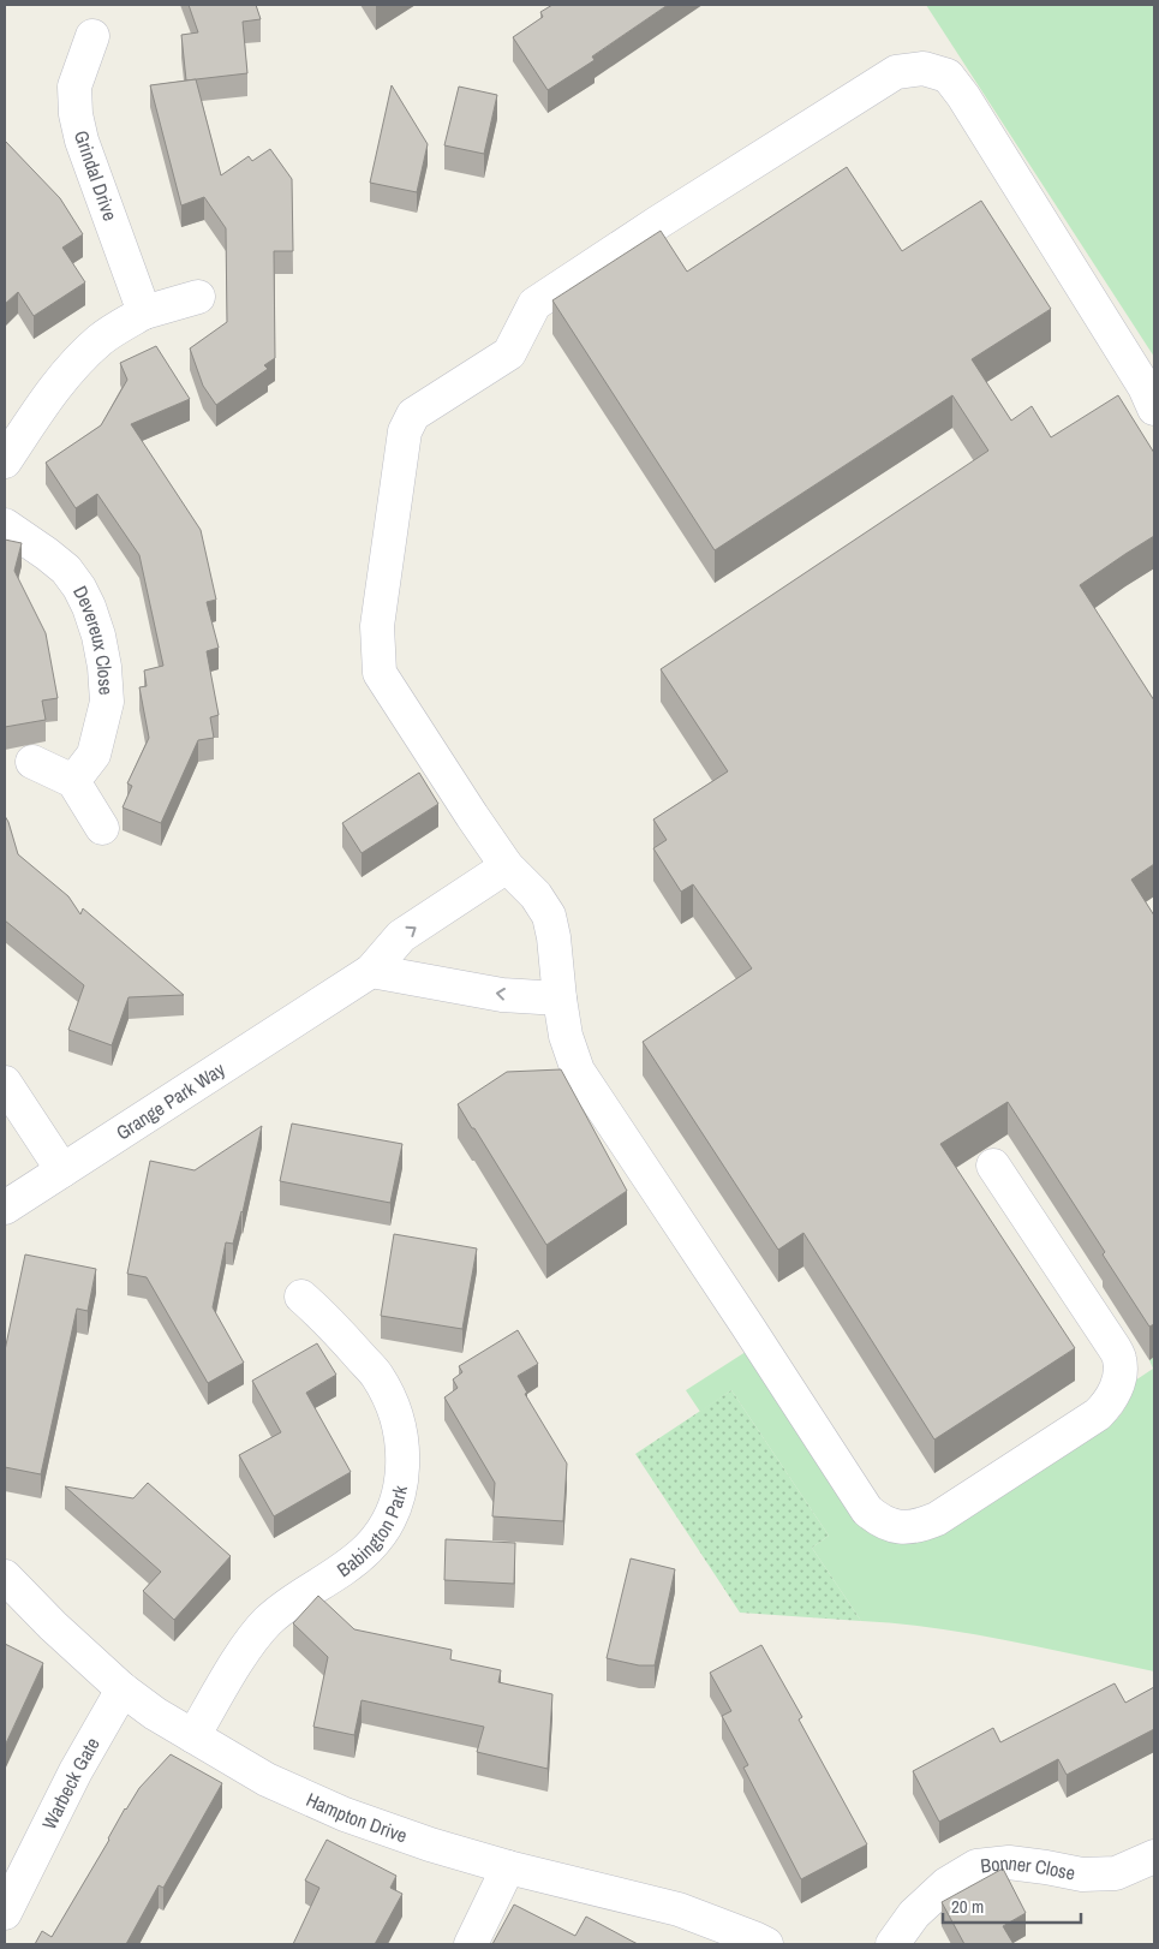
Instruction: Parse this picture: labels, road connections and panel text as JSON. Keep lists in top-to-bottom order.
{
  "streets": {
    "street": [
      "Grindal Drive",
      "Devereux Close",
      "Grange Park Way",
      "Babington Park",
      "Warbeck Gate",
      "Hampton Drive",
      "Bonner Close"
    ]
  },
  "crossings": [
    ["Babington Park", "Hampton Drive"],
    ["Warbeck Gate", "Hampton Drive"]
  ],
  "scale_bar": "20 m"
}
